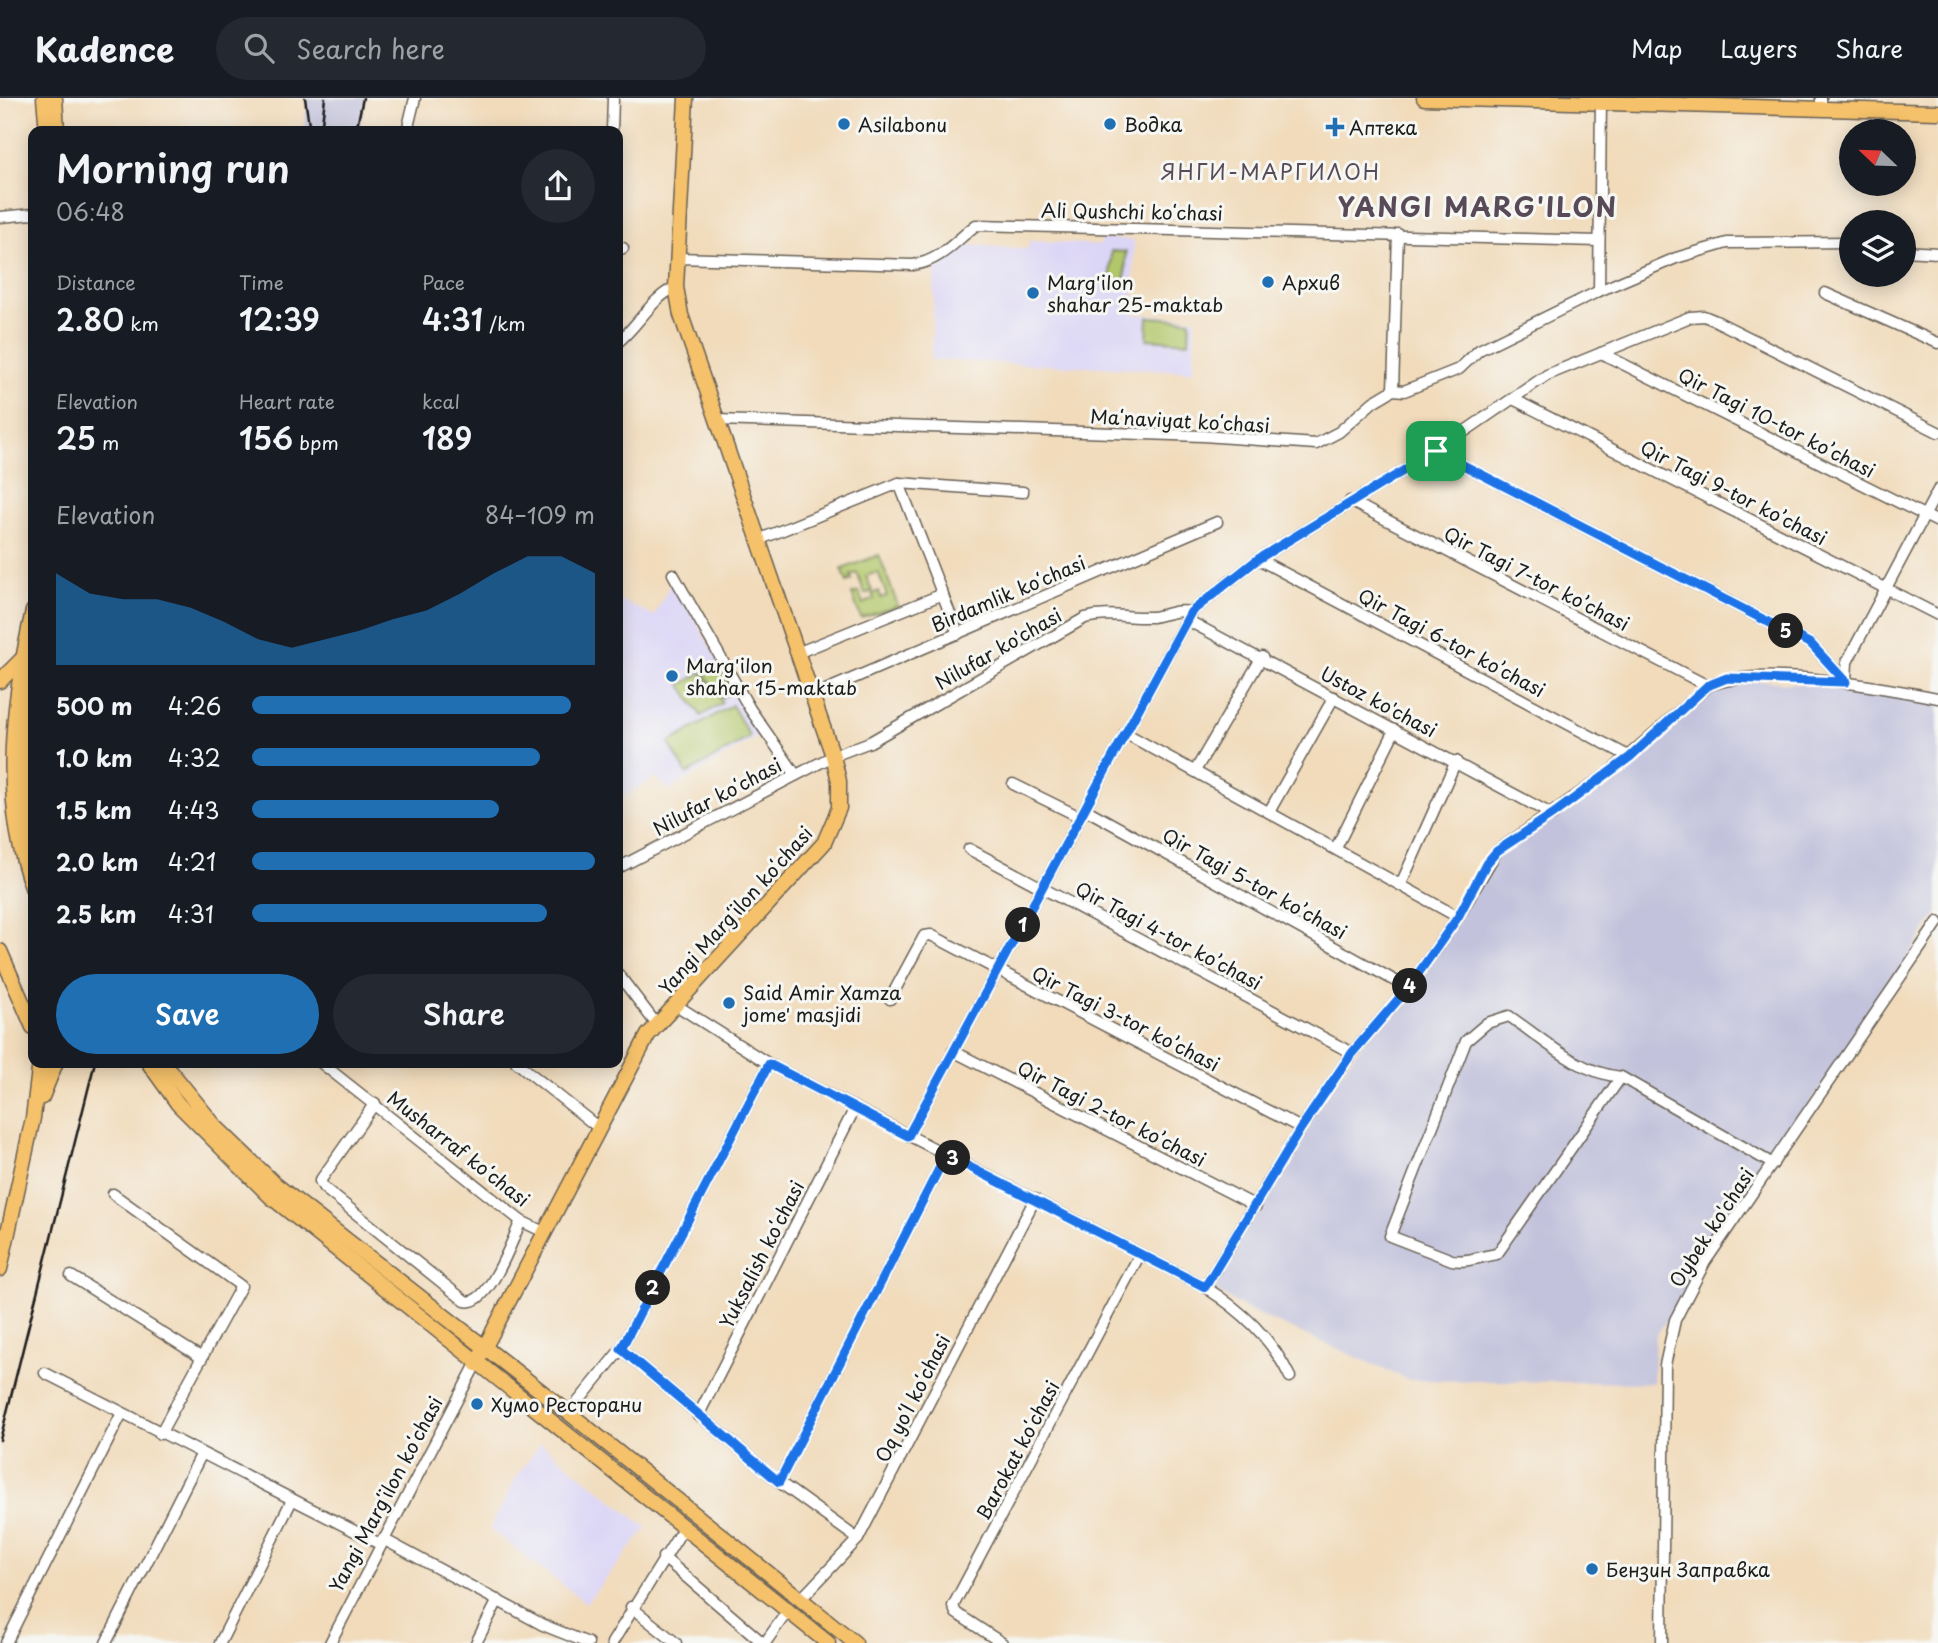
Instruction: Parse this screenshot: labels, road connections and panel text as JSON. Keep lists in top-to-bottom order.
{
  "streets": {
    "main road": ["Yangi Margʻilon koʻchasi"],
    "street": [
      "Ali Qushchi koʻchasi",
      "Maʻnaviyat koʻchasi",
      "Qir Tagi 10-tor koʼchasi",
      "Qir Tagi 9-tor koʼchasi",
      "Qir Tagi 7-tor koʼchasi",
      "Birdamlik koʻchasi",
      "Qir Tagi 6-tor koʼchasi",
      "Nilufar ko'chasi",
      "Ustoz ko'chasi",
      "Nilufar koʻchasi",
      "Qir Tagi 5-tor koʼchasi",
      "Qir Tagi 4-tor koʼchasi",
      "Qir Tagi 3-tor koʼchasi",
      "Qir Tagi 2-tor koʼchasi",
      "Musharraf koʻchasi",
      "Oybek ko'chasi",
      "Yuksalish koʻchasi",
      "Oq yoʻl koʻchasi",
      "Barokat koʻchasi"
    ]
  },
  "crossings": [
    ["Ali Qushchi koʻchasi", "Yangi Margʻilon koʻchasi"],
    ["Maʻnaviyat koʻchasi", "Yangi Margʻilon koʻchasi"],
    ["Birdamlik koʻchasi", "Yangi Margʻilon koʻchasi"],
    ["Nilufar ko'chasi", "Ustoz ko'chasi"],
    ["Nilufar ko'chasi", "Nilufar koʻchasi"],
    ["Nilufar ko'chasi", "Yangi Margʻilon koʻchasi"],
    ["Nilufar koʻchasi", "Yangi Margʻilon koʻchasi"],
    ["Yangi Margʻilon koʻchasi", "Musharraf koʻchasi"]
  ],
  "districts": ["ЯНГИ-МАРГИЛОН", "YANGI MARG'ILON"],
  "places": {
    "other": [
      "Asilabonu",
      "Водка",
      "Архив",
      "Marg'ilon shahar 25-maktab",
      "Marg'ilon shahar 15-maktab",
      "Said Amir Xamza jome' masjidi",
      "Хумо Ресторани",
      "Бензин Заправка"
    ],
    "health": ["Аптека"]
  },
  "north": "top left",
  "page": {
    "header": "Kadence",
    "search": "Search here",
    "nav": ["Map", "Layers", "Share"],
    "heading": ["Morning run", "06:48"],
    "stats": [
      ["Distance", "2.80 km"],
      ["Time", "12:39"],
      ["Pace", "4:31 /km"],
      ["Elevation", "25 m"],
      ["Heart rate", "156 bpm"],
      ["kcal", "189"]
    ],
    "chart": ["Elevation", "84–109 m"],
    "pins": [
      "5",
      "1",
      "4",
      "3",
      "2"
    ],
    "list": [
      {
        "name": "500 m",
        "note": "4:26"
      },
      {
        "name": "1.0 km",
        "note": "4:32"
      },
      {
        "name": "1.5 km",
        "note": "4:43"
      },
      {
        "name": "2.0 km",
        "note": "4:21"
      },
      {
        "name": "2.5 km",
        "note": "4:31"
      }
    ],
    "buttons": ["Save", "Share"]
  }
}
